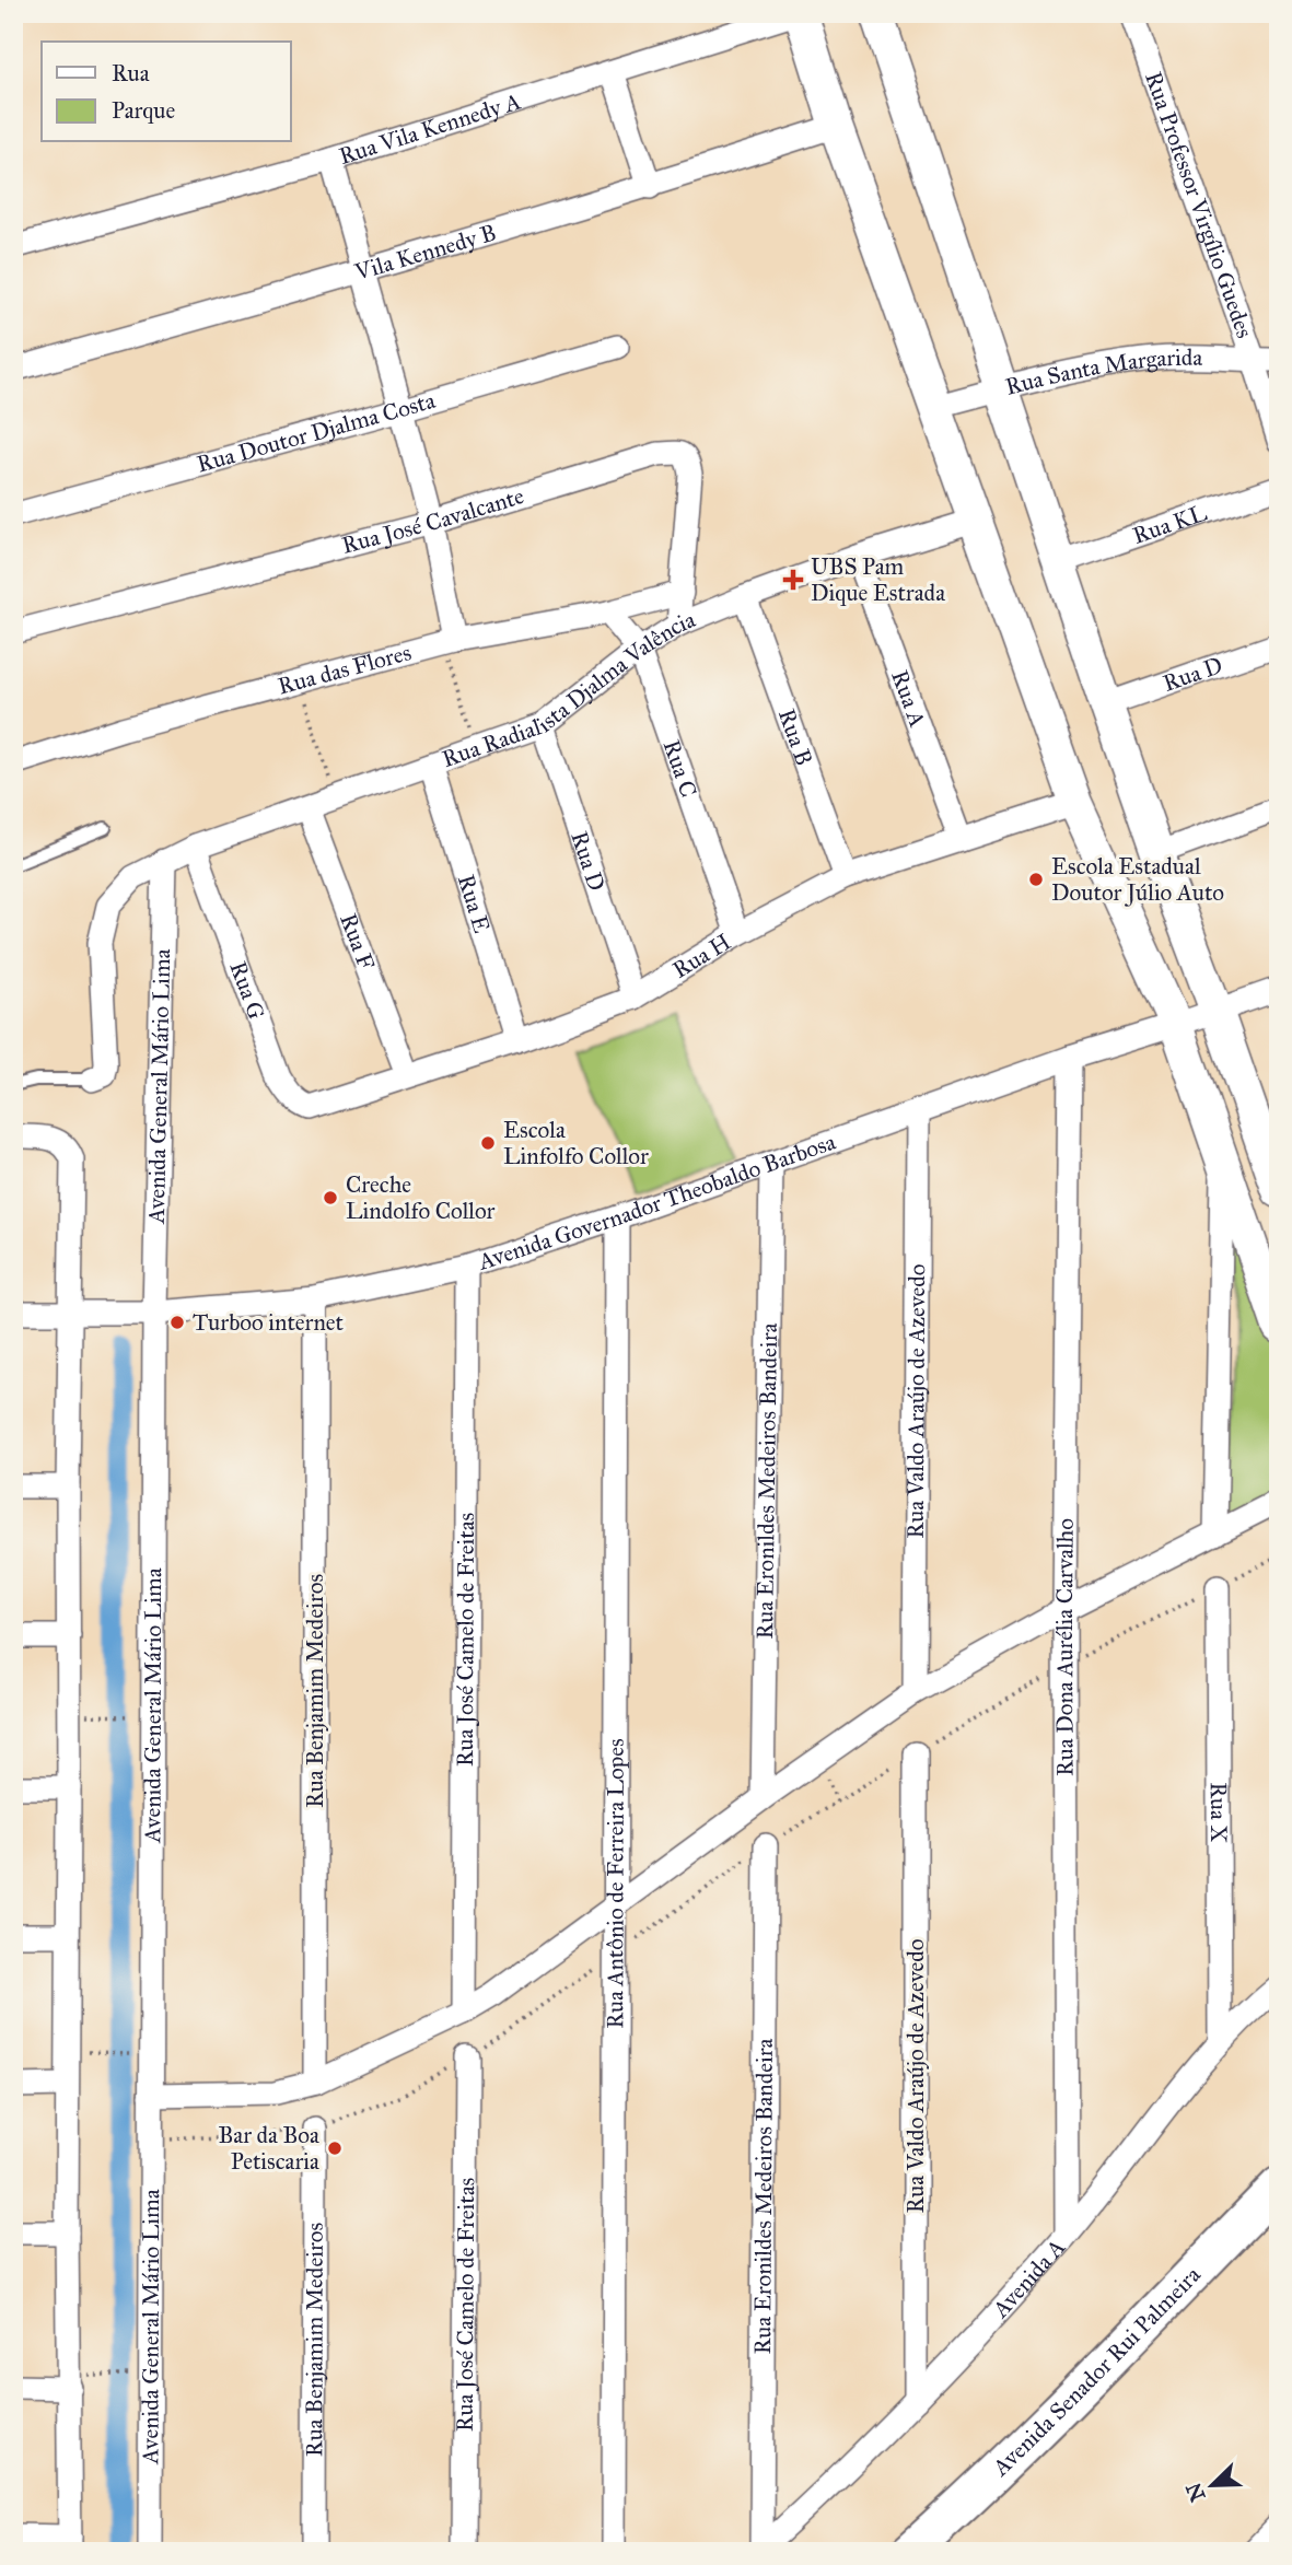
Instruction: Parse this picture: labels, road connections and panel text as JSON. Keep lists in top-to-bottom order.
{
  "streets": {
    "main road": ["Avenida Senador Rui Palmeira"],
    "street": [
      "Rua Vila Kennedy A",
      "Rua Professor Virgílio Guedes",
      "Vila Kennedy B",
      "Rua Santa Margarida",
      "Rua Doutor Djalma Costa",
      "Rua José Cavalcante",
      "Rua KL",
      "Rua das Flores",
      "Rua D",
      "Rua Radialista Djalma Valência",
      "Rua A",
      "Rua B",
      "Rua C",
      "Rua E",
      "Rua F",
      "Rua H",
      "Rua G",
      "Avenida General Mário Lima",
      "Avenida Governador Theobaldo Barbosa",
      "Rua Valdo Araújo de Azevedo",
      "Rua Eronildes Medeiros Bandeira",
      "Rua José Camelo de Freitas",
      "Rua Dona Aurélia Carvalho",
      "Rua Benjamim Medeiros",
      "Rua X",
      "Rua Antônio de Ferreira Lopes",
      "Avenida A"
    ]
  },
  "crossings": [
    ["Rua Professor Virgílio Guedes", "Rua Santa Margarida"],
    ["Rua José Cavalcante", "Rua das Flores"],
    ["Rua José Cavalcante", "Rua Radialista Djalma Valência"],
    ["Rua das Flores", "Rua C"],
    ["Rua D", "Rua Radialista Djalma Valência"],
    ["Rua D", "Rua H"],
    ["Rua Radialista Djalma Valência", "Rua A"],
    ["Rua Radialista Djalma Valência", "Rua B"],
    ["Rua Radialista Djalma Valência", "Rua C"],
    ["Rua Radialista Djalma Valência", "Rua E"],
    ["Rua Radialista Djalma Valência", "Rua F"],
    ["Rua Radialista Djalma Valência", "Rua G"],
    ["Rua Radialista Djalma Valência", "Avenida General Mário Lima"],
    ["Rua A", "Rua H"],
    ["Rua B", "Rua H"],
    ["Rua C", "Rua H"],
    ["Rua E", "Rua H"],
    ["Rua F", "Rua H"],
    ["Rua H", "Rua G"],
    ["Avenida General Mário Lima", "Avenida Governador Theobaldo Barbosa"],
    ["Avenida Governador Theobaldo Barbosa", "Rua Valdo Araújo de Azevedo"],
    ["Avenida Governador Theobaldo Barbosa", "Rua Eronildes Medeiros Bandeira"],
    ["Avenida Governador Theobaldo Barbosa", "Rua José Camelo de Freitas"],
    ["Avenida Governador Theobaldo Barbosa", "Rua Dona Aurélia Carvalho"],
    ["Avenida Governador Theobaldo Barbosa", "Rua Benjamim Medeiros"],
    ["Avenida Governador Theobaldo Barbosa", "Rua Antônio de Ferreira Lopes"],
    ["Rua Valdo Araújo de Azevedo", "Avenida A"],
    ["Rua Eronildes Medeiros Bandeira", "Avenida A"],
    ["Rua Dona Aurélia Carvalho", "Avenida A"],
    ["Rua X", "Avenida A"]
  ],
  "places": {
    "health": ["UBS Pam Dique Estrada"],
    "other": [
      "Escola Estadual Doutor Júlio Auto",
      "Escola Linfolfo Collor",
      "Creche Lindolfo Collor",
      "Turboo internet",
      "Bar da Boa Petiscaria"
    ]
  },
  "legend": ["Rua", "Parque"],
  "north": "bottom left"
}
